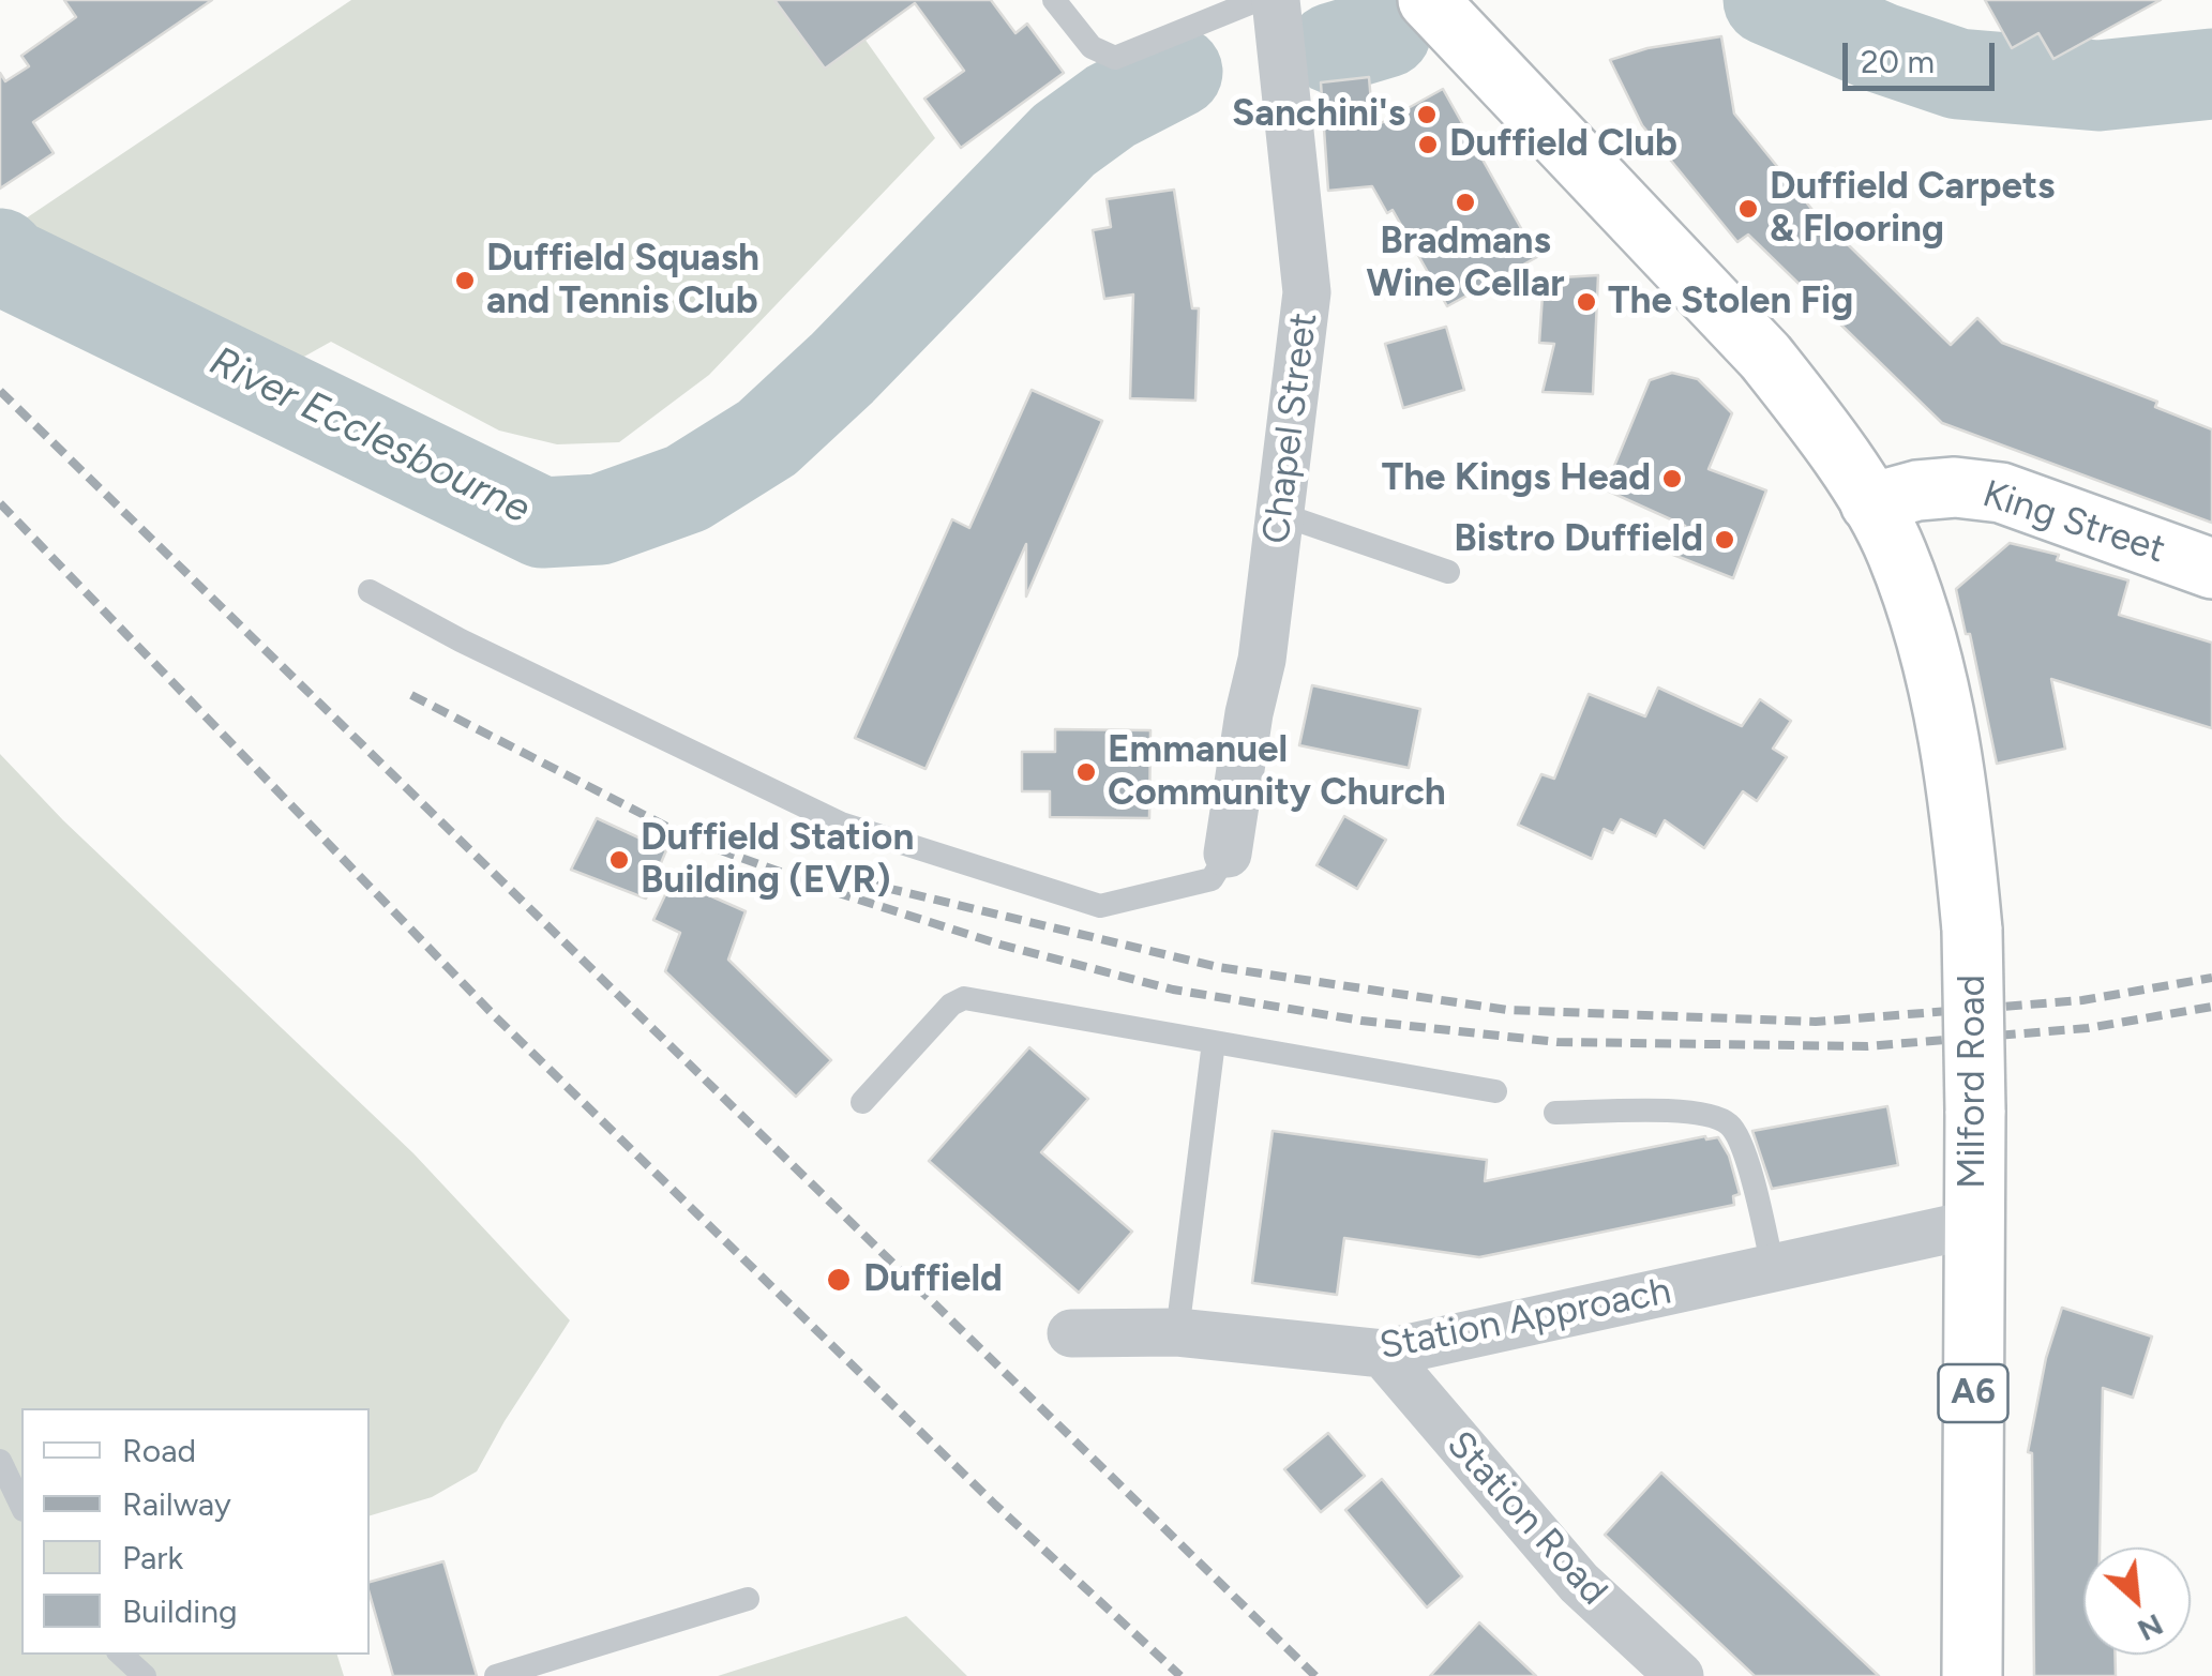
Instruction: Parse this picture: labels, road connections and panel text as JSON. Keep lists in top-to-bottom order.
{
  "streets": {
    "main road": ["King Street", "Milford Road", "A6"],
    "street": ["Chapel Street", "Station Approach", "Station Road"]
  },
  "crossings": [
    ["King Street", "Milford Road"],
    ["King Street", "A6"],
    ["Milford Road", "Station Approach"],
    ["Milford Road", "A6"],
    ["Station Approach", "Station Road"]
  ],
  "water": ["River Ecclesbourne"],
  "places": [
    "Sanchini's",
    "Duffield Club",
    "Bradmans Wine Cellar",
    "Duffield Carpets & Flooring",
    "Duffield Squash and Tennis Club",
    "The Stolen Fig",
    "The Kings Head",
    "Bistro Duffield",
    "Emmanuel Community Church",
    "Duffield Station Building (EVR)",
    "Duffield"
  ],
  "legend": [
    "Road",
    "Railway",
    "Park",
    "Building"
  ],
  "scale_bar": "20 m",
  "north": "bottom right"
}
